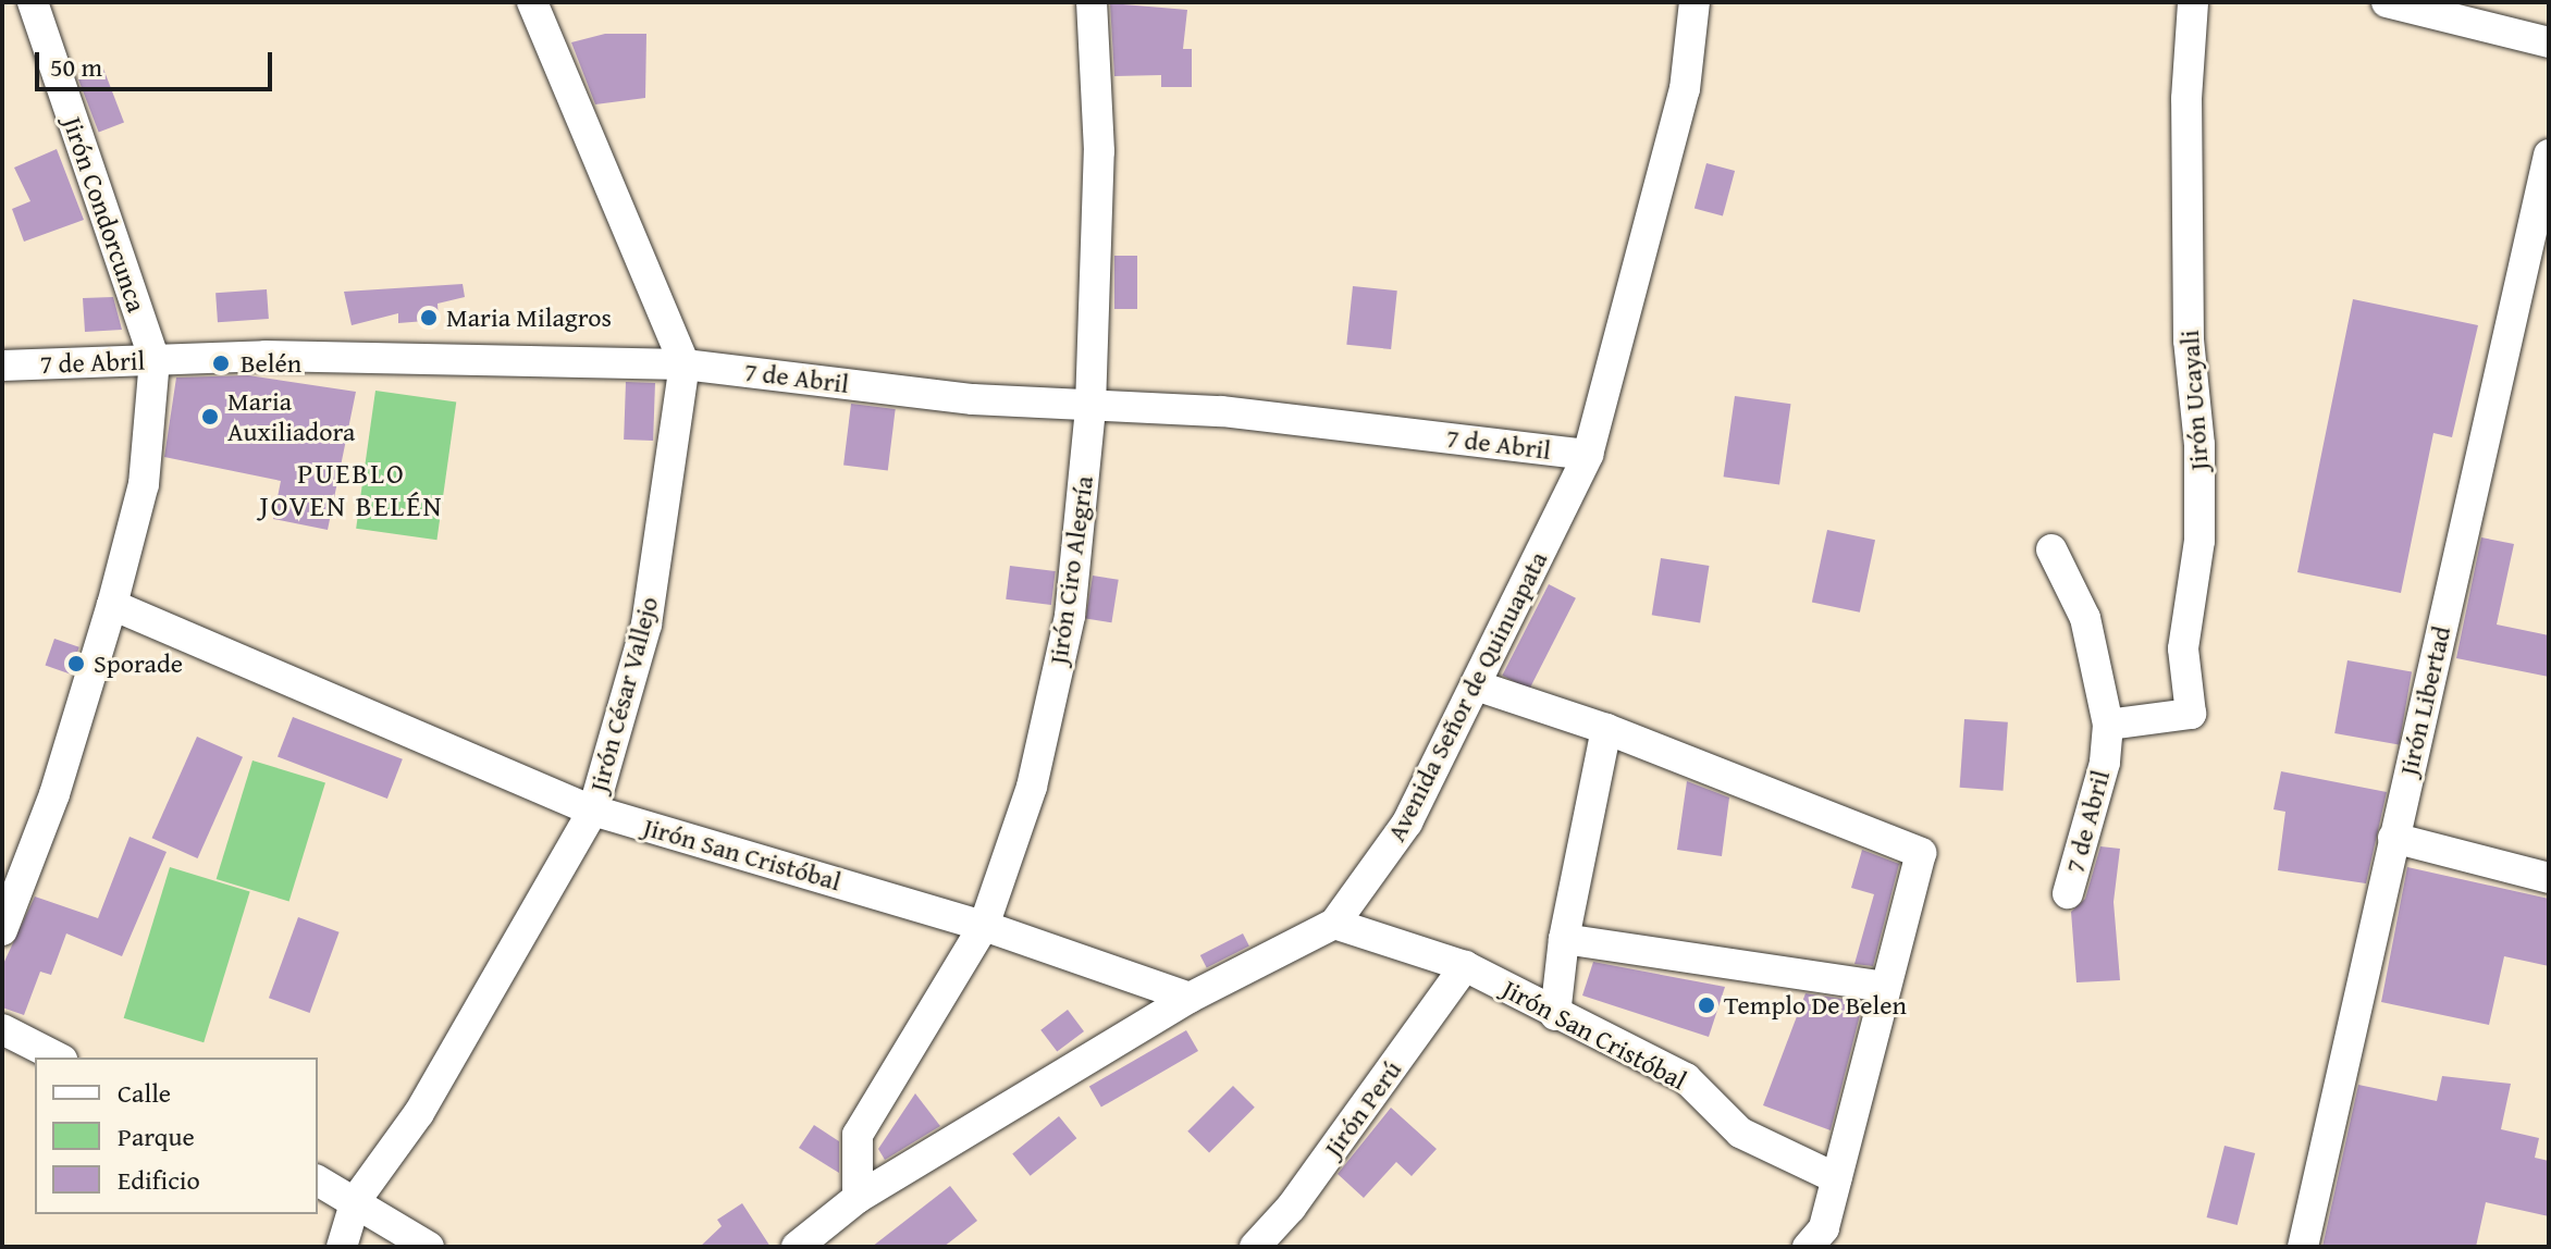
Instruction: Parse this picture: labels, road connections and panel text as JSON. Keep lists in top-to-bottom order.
{
  "streets": {
    "street": [
      "Jirón Condorcunca",
      "7 de Abril",
      "Jirón Ucayali",
      "Jirón Ciro Alegría",
      "Jirón César Vallejo",
      "Avenida Señor de Quinuapata",
      "Jirón Libertad",
      "Jirón San Cristóbal",
      "Jirón Perú"
    ]
  },
  "crossings": [
    ["Jirón Condorcunca", "7 de Abril"],
    ["Jirón Condorcunca", "Jirón San Cristóbal"],
    ["7 de Abril", "Jirón Ucayali"],
    ["7 de Abril", "Jirón Ciro Alegría"],
    ["7 de Abril", "Jirón César Vallejo"],
    ["7 de Abril", "Avenida Señor de Quinuapata"],
    ["Jirón Ciro Alegría", "Avenida Señor de Quinuapata"],
    ["Jirón Ciro Alegría", "Jirón San Cristóbal"],
    ["Jirón César Vallejo", "Jirón San Cristóbal"],
    ["Avenida Señor de Quinuapata", "Jirón San Cristóbal"],
    ["Jirón San Cristóbal", "Jirón Perú"]
  ],
  "districts": ["PUEBLO JOVEN BELÉN"],
  "places": [
    "Maria Milagros",
    "Belén",
    "Maria Auxiliadora",
    "Sporade",
    "Templo De Belen"
  ],
  "legend": ["Calle", "Parque", "Edificio"],
  "scale_bar": "50 m"
}
